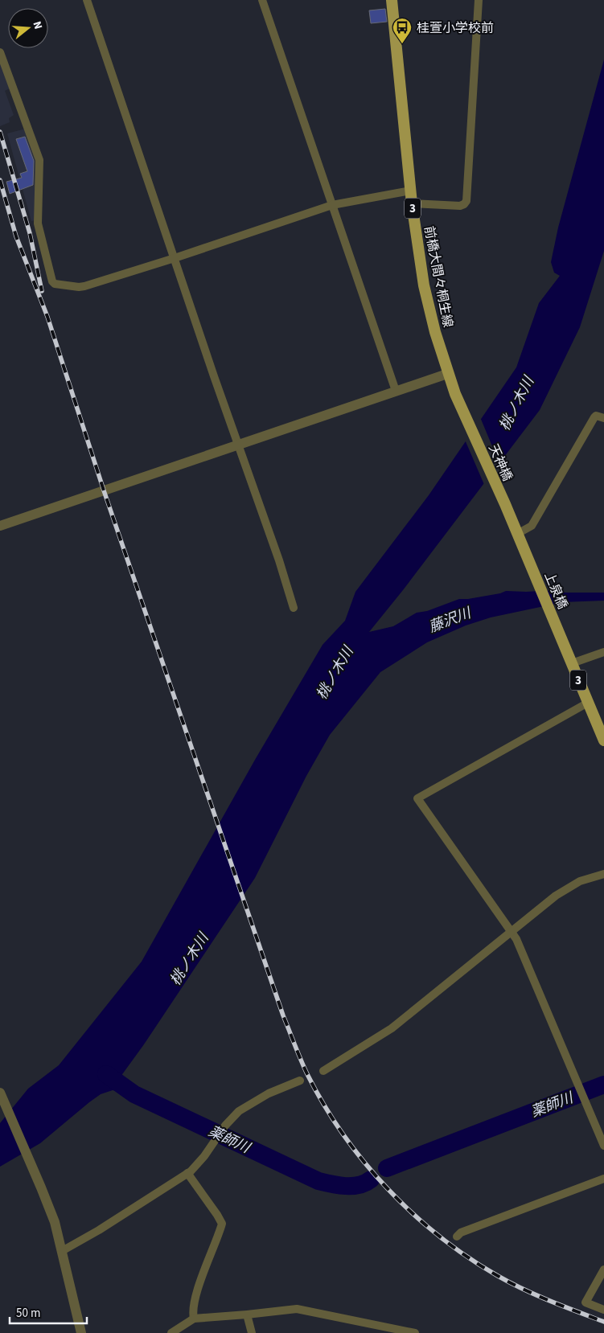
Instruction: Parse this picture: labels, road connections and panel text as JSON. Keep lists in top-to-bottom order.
{
  "streets": {
    "main road": [
      "3",
      "前橋大間々桐生線",
      "天神橋",
      "上泉橋"
    ]
  },
  "crossings": [
    ["3", "上泉橋"],
    ["前橋大間々桐生線", "天神橋"],
    ["天神橋", "上泉橋"]
  ],
  "water": ["桃ノ木川", "藤沢川", "薬師川"],
  "places": {
    "bus stop": ["桂萱小学校前"]
  },
  "scale_bar": "50 m",
  "north": "right"
}
